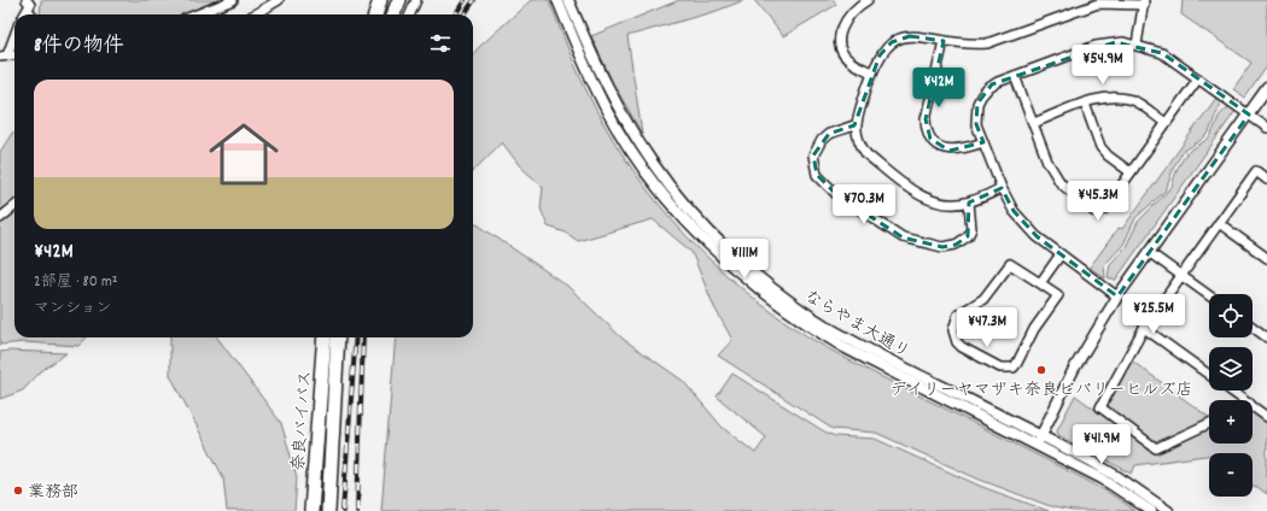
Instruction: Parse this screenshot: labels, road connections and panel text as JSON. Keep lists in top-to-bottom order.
{
  "streets": {
    "highway": ["奈良バイパス"],
    "street": ["ならやま大通り"]
  },
  "places": ["デイリーヤマザキ奈良ビバリーヒルズ店", "業務部"],
  "page": {
    "heading": "8件の物件",
    "price": [
      "¥54.9M",
      "¥42M",
      "¥45.3M",
      "¥70.3M",
      "¥111M",
      "¥25.5M",
      "¥47.3M",
      "¥41.9M"
    ],
    "list": [
      {
        "name": "¥42M",
        "note": "2部屋 · 80 m² · マンション"
      }
    ],
    "map_buttons": ["+", "−"]
  }
}
